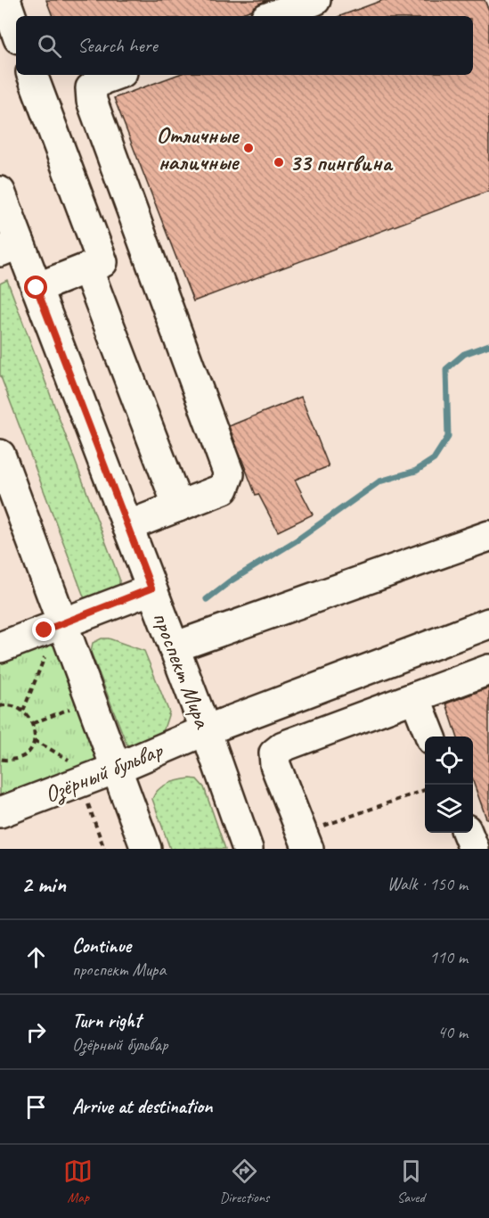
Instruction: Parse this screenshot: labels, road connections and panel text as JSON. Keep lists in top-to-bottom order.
{
  "streets": {
    "street": ["проспект Мира", "Озёрный бульвар"]
  },
  "crossings": [
    ["проспект Мира", "Озёрный бульвар"]
  ],
  "places": ["Отличные наличные", "33 пингвина"],
  "page": {
    "search": "Search here",
    "heading": ["2 min", "Walk · 150 m"],
    "list": [
      ["Continue", "проспект Мира", "110 m"],
      ["Turn right", "Озёрный бульвар", "40 m"],
      "Arrive at destination"
    ],
    "nav": ["Map", "Directions", "Saved"]
  }
}
